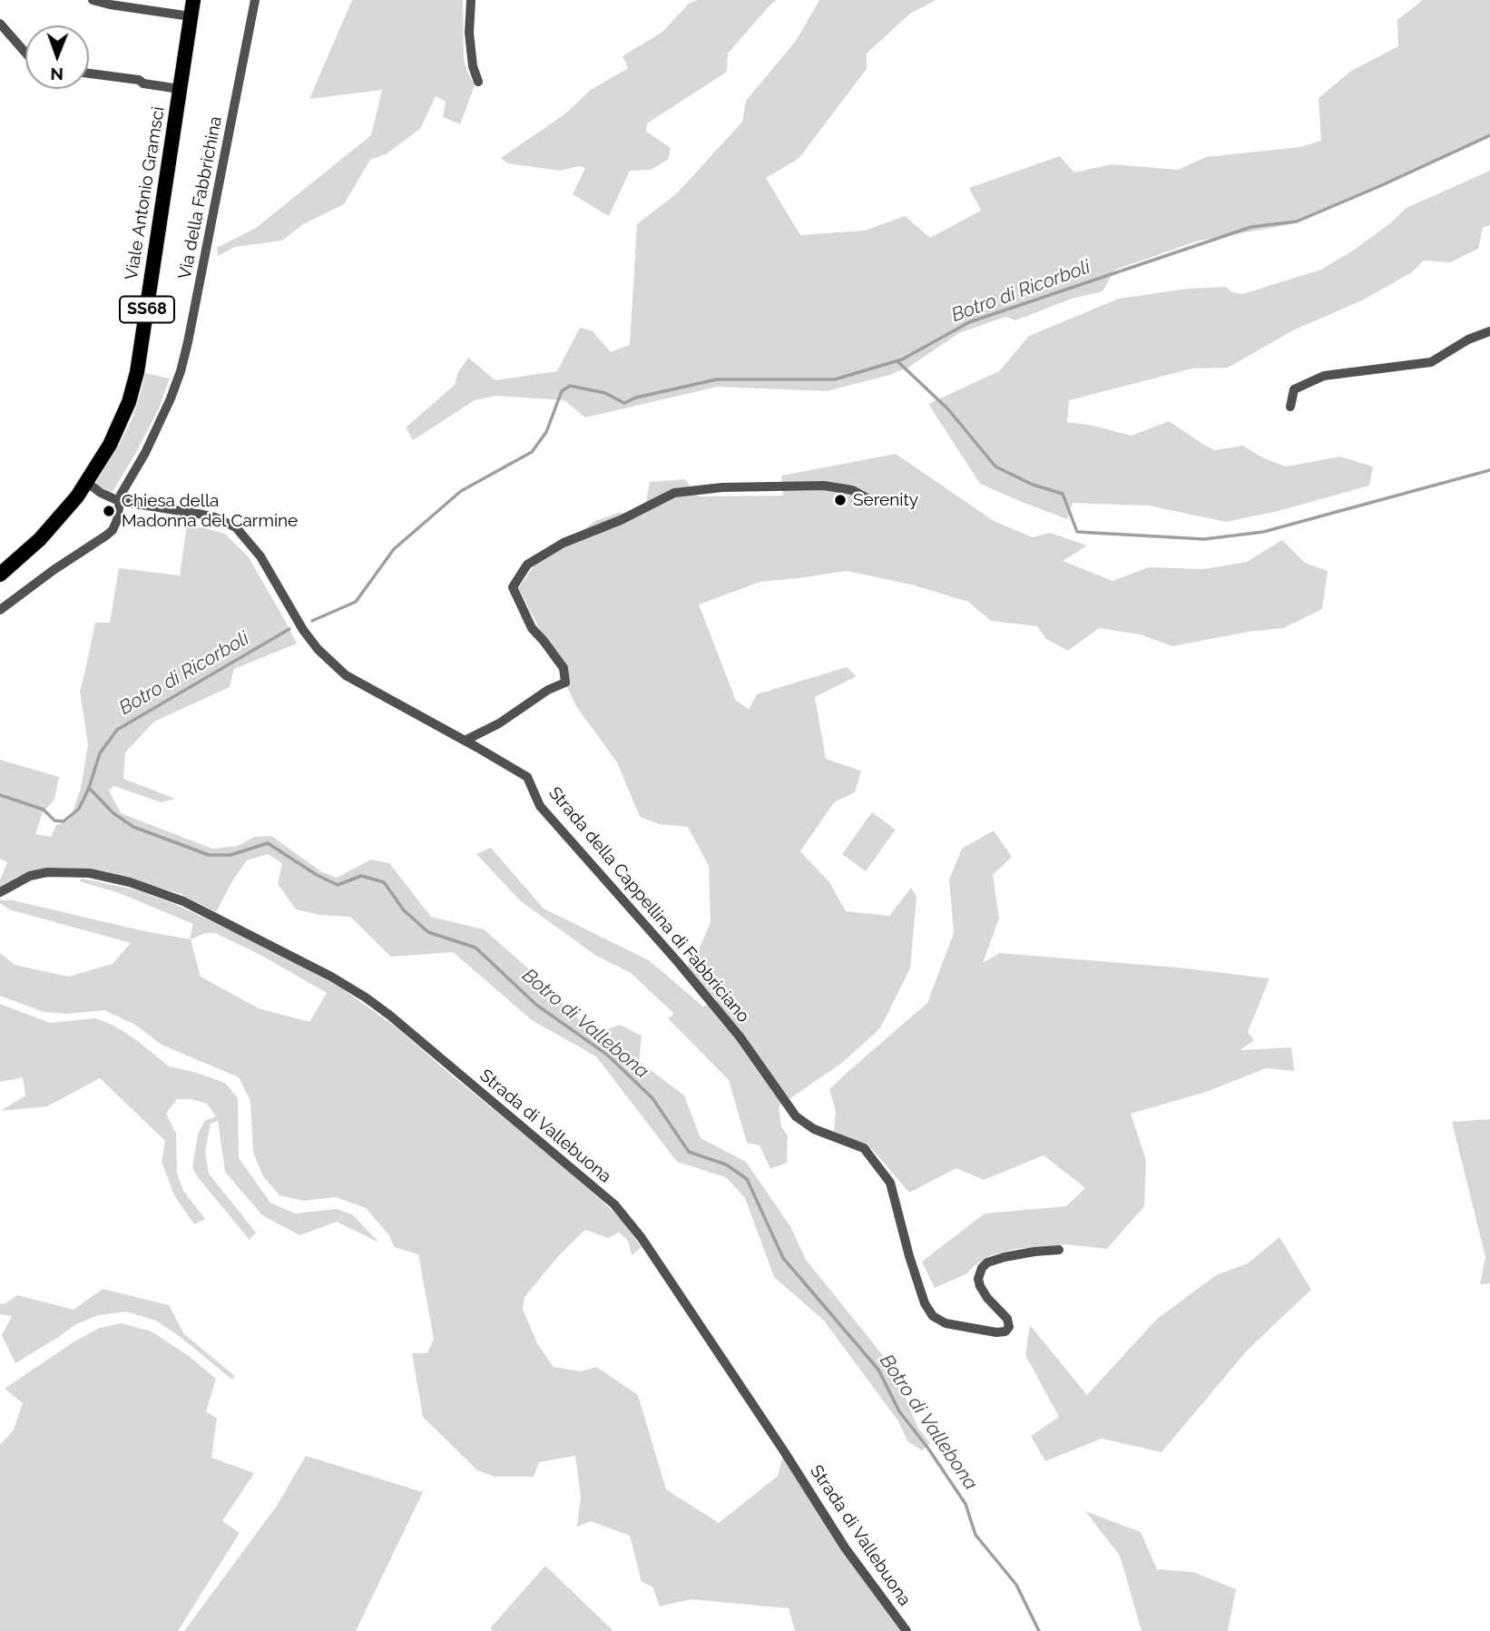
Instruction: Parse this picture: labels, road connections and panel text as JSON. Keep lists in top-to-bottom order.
{
  "streets": {
    "main road": ["Viale Antonio Gramsci", "SS68"],
    "street": ["Via della Fabbrichina", "Strada della Cappellina di Fabbriciano", "Strada di Vallebuona"]
  },
  "crossings": [
    ["Viale Antonio Gramsci", "Strada della Cappellina di Fabbriciano"],
    ["Via della Fabbrichina", "Strada della Cappellina di Fabbriciano"]
  ],
  "water": ["Botro di Ricorboli", "Botro di Vallebona"],
  "places": ["Serenity", "Chiesa della Madonna del Carmine"],
  "north": "bottom"
}
